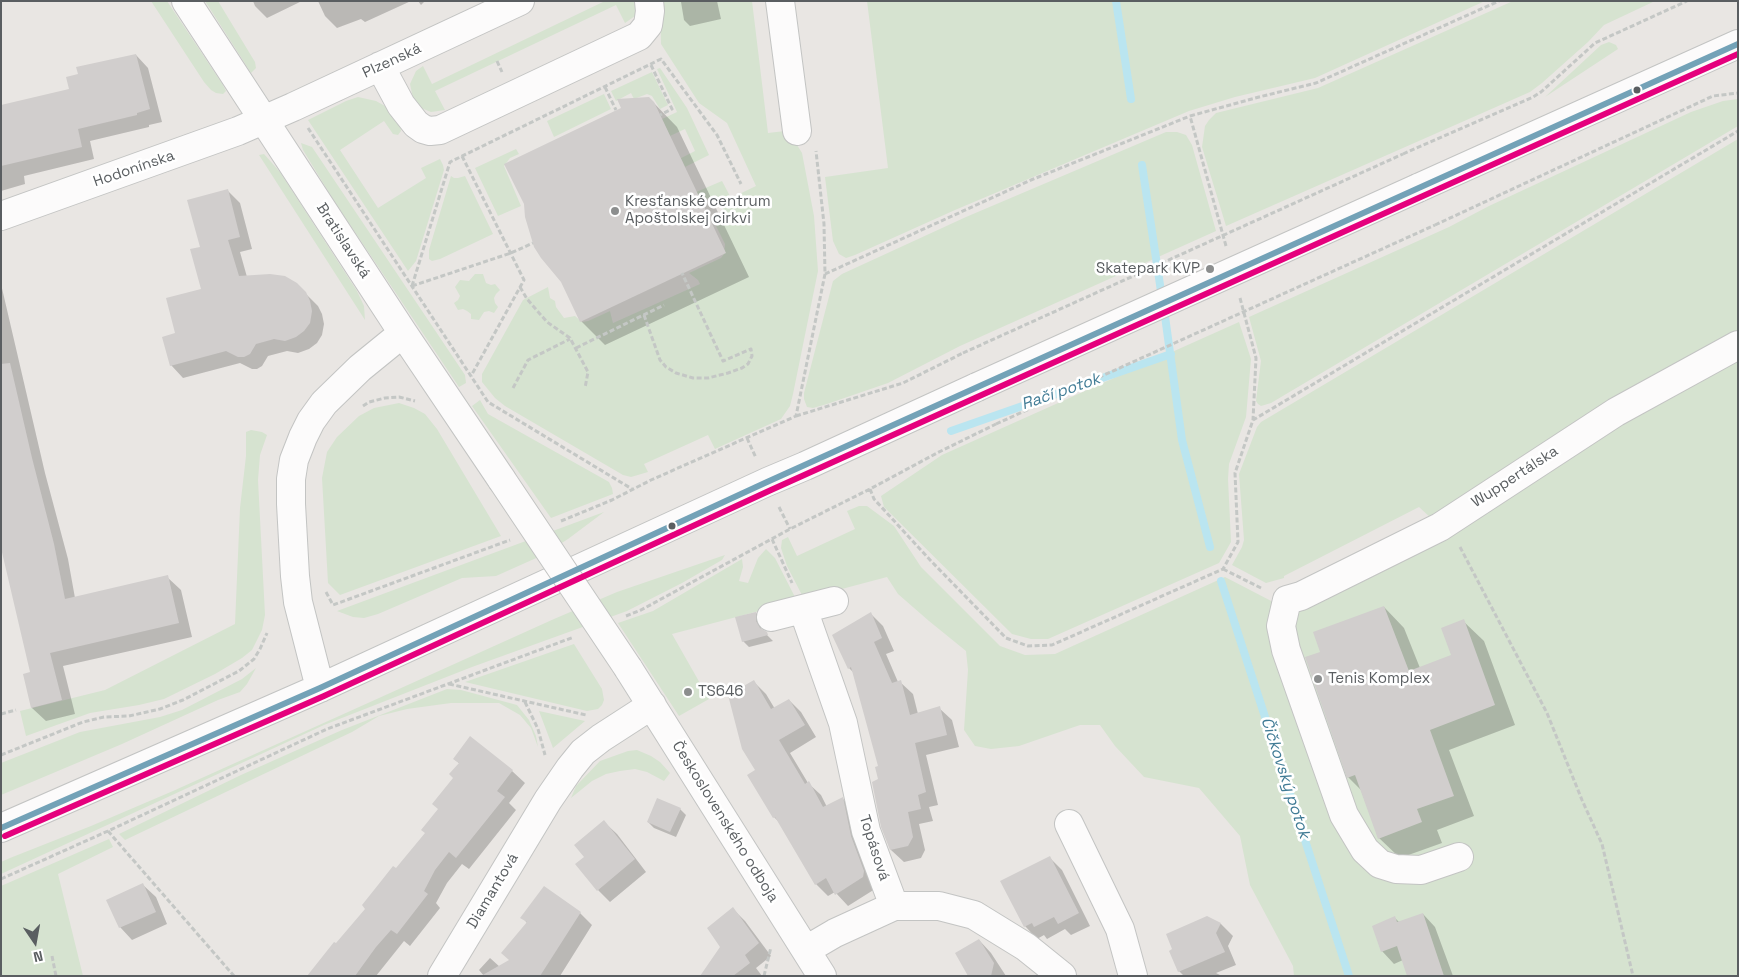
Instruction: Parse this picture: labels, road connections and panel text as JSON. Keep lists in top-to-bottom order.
{
  "streets": {
    "street": [
      "Plzenská",
      "Hodonínska",
      "Bratislavská",
      "Wuppertálska",
      "Československého odboja",
      "Topásová",
      "Diamantová"
    ]
  },
  "crossings": [
    ["Plzenská", "Hodonínska"],
    ["Plzenská", "Bratislavská"],
    ["Hodonínska", "Bratislavská"],
    ["Bratislavská", "Československého odboja"],
    ["Československého odboja", "Diamantová"]
  ],
  "water": ["Račí potok", "Čičkovský potok"],
  "places": [
    "Kresťanské centrum Apoštolskej cirkvi",
    "Skatepark KVP",
    "Tenis Komplex",
    "TS646"
  ],
  "north": "bottom"
}
